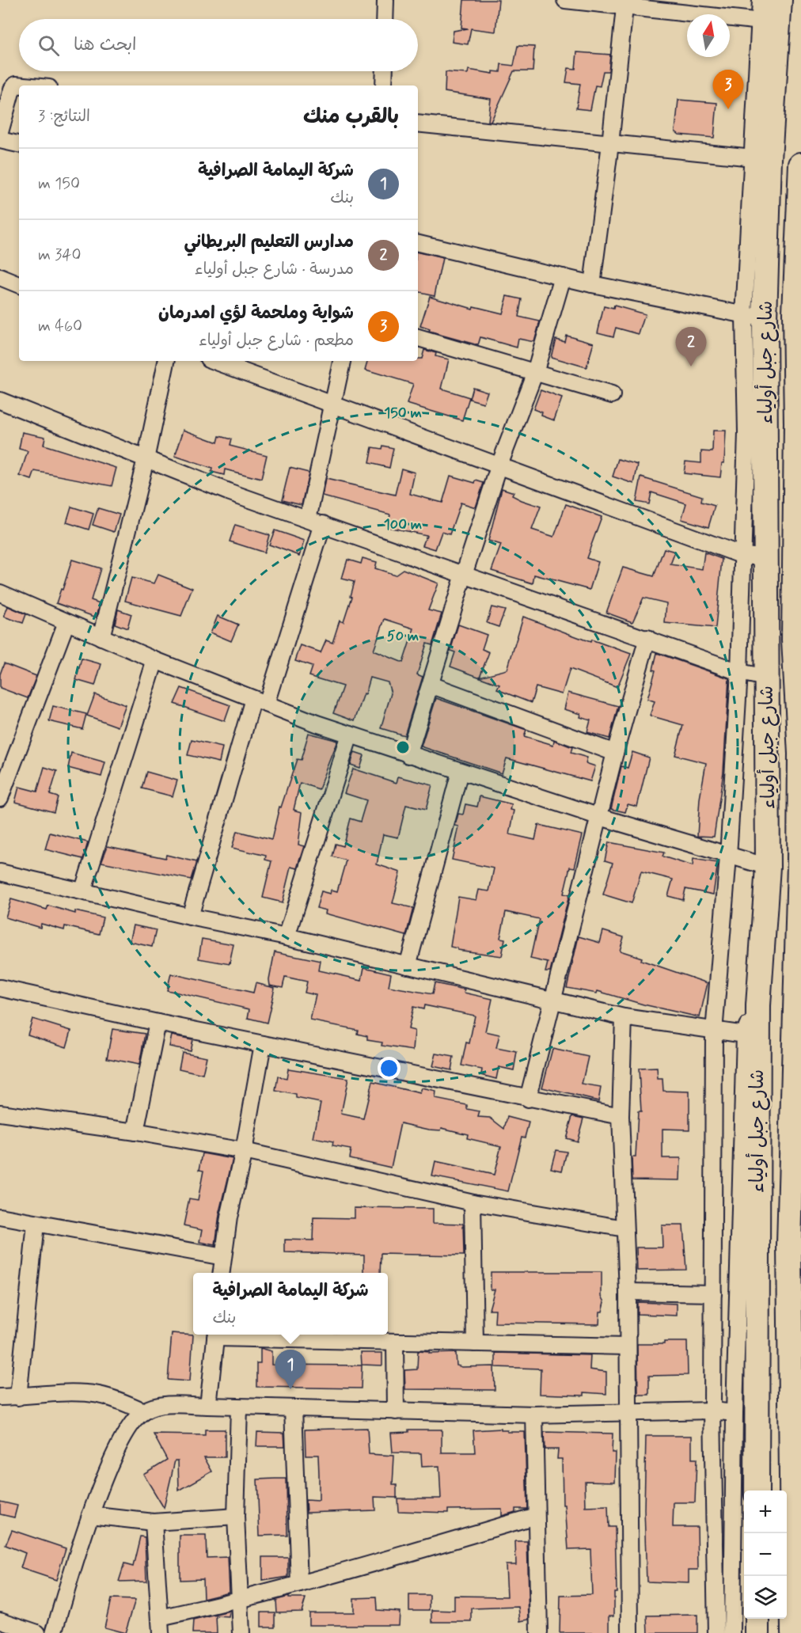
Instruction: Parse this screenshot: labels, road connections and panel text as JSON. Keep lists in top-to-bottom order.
{
  "streets": {
    "main road": ["شارع جبل أولياء"]
  },
  "north": "top",
  "page": {
    "search": "ابحث هنا",
    "pins": ["3", "2", "1"],
    "heading": ["بالقرب منك", "النتائج: 3"],
    "list": [
      {
        "mark": "1",
        "name": "شركة اليمامة الصرافية",
        "note": "بنك",
        "value": "150 m"
      },
      {
        "mark": "2",
        "name": "مدارس التعليم البريطاني",
        "note": "مدرسة · شارع جبل أولياء",
        "value": "340 m"
      },
      {
        "mark": "3",
        "name": "شواية وملحمة لؤي امدرمان",
        "note": "مطعم · شارع جبل أولياء",
        "value": "460 m"
      }
    ],
    "popup": ["شركة اليمامة الصرافية", "بنك"],
    "map_buttons": ["+", "−"]
  },
  "rings": ["150 m", "100 m", "50 m"]
}
